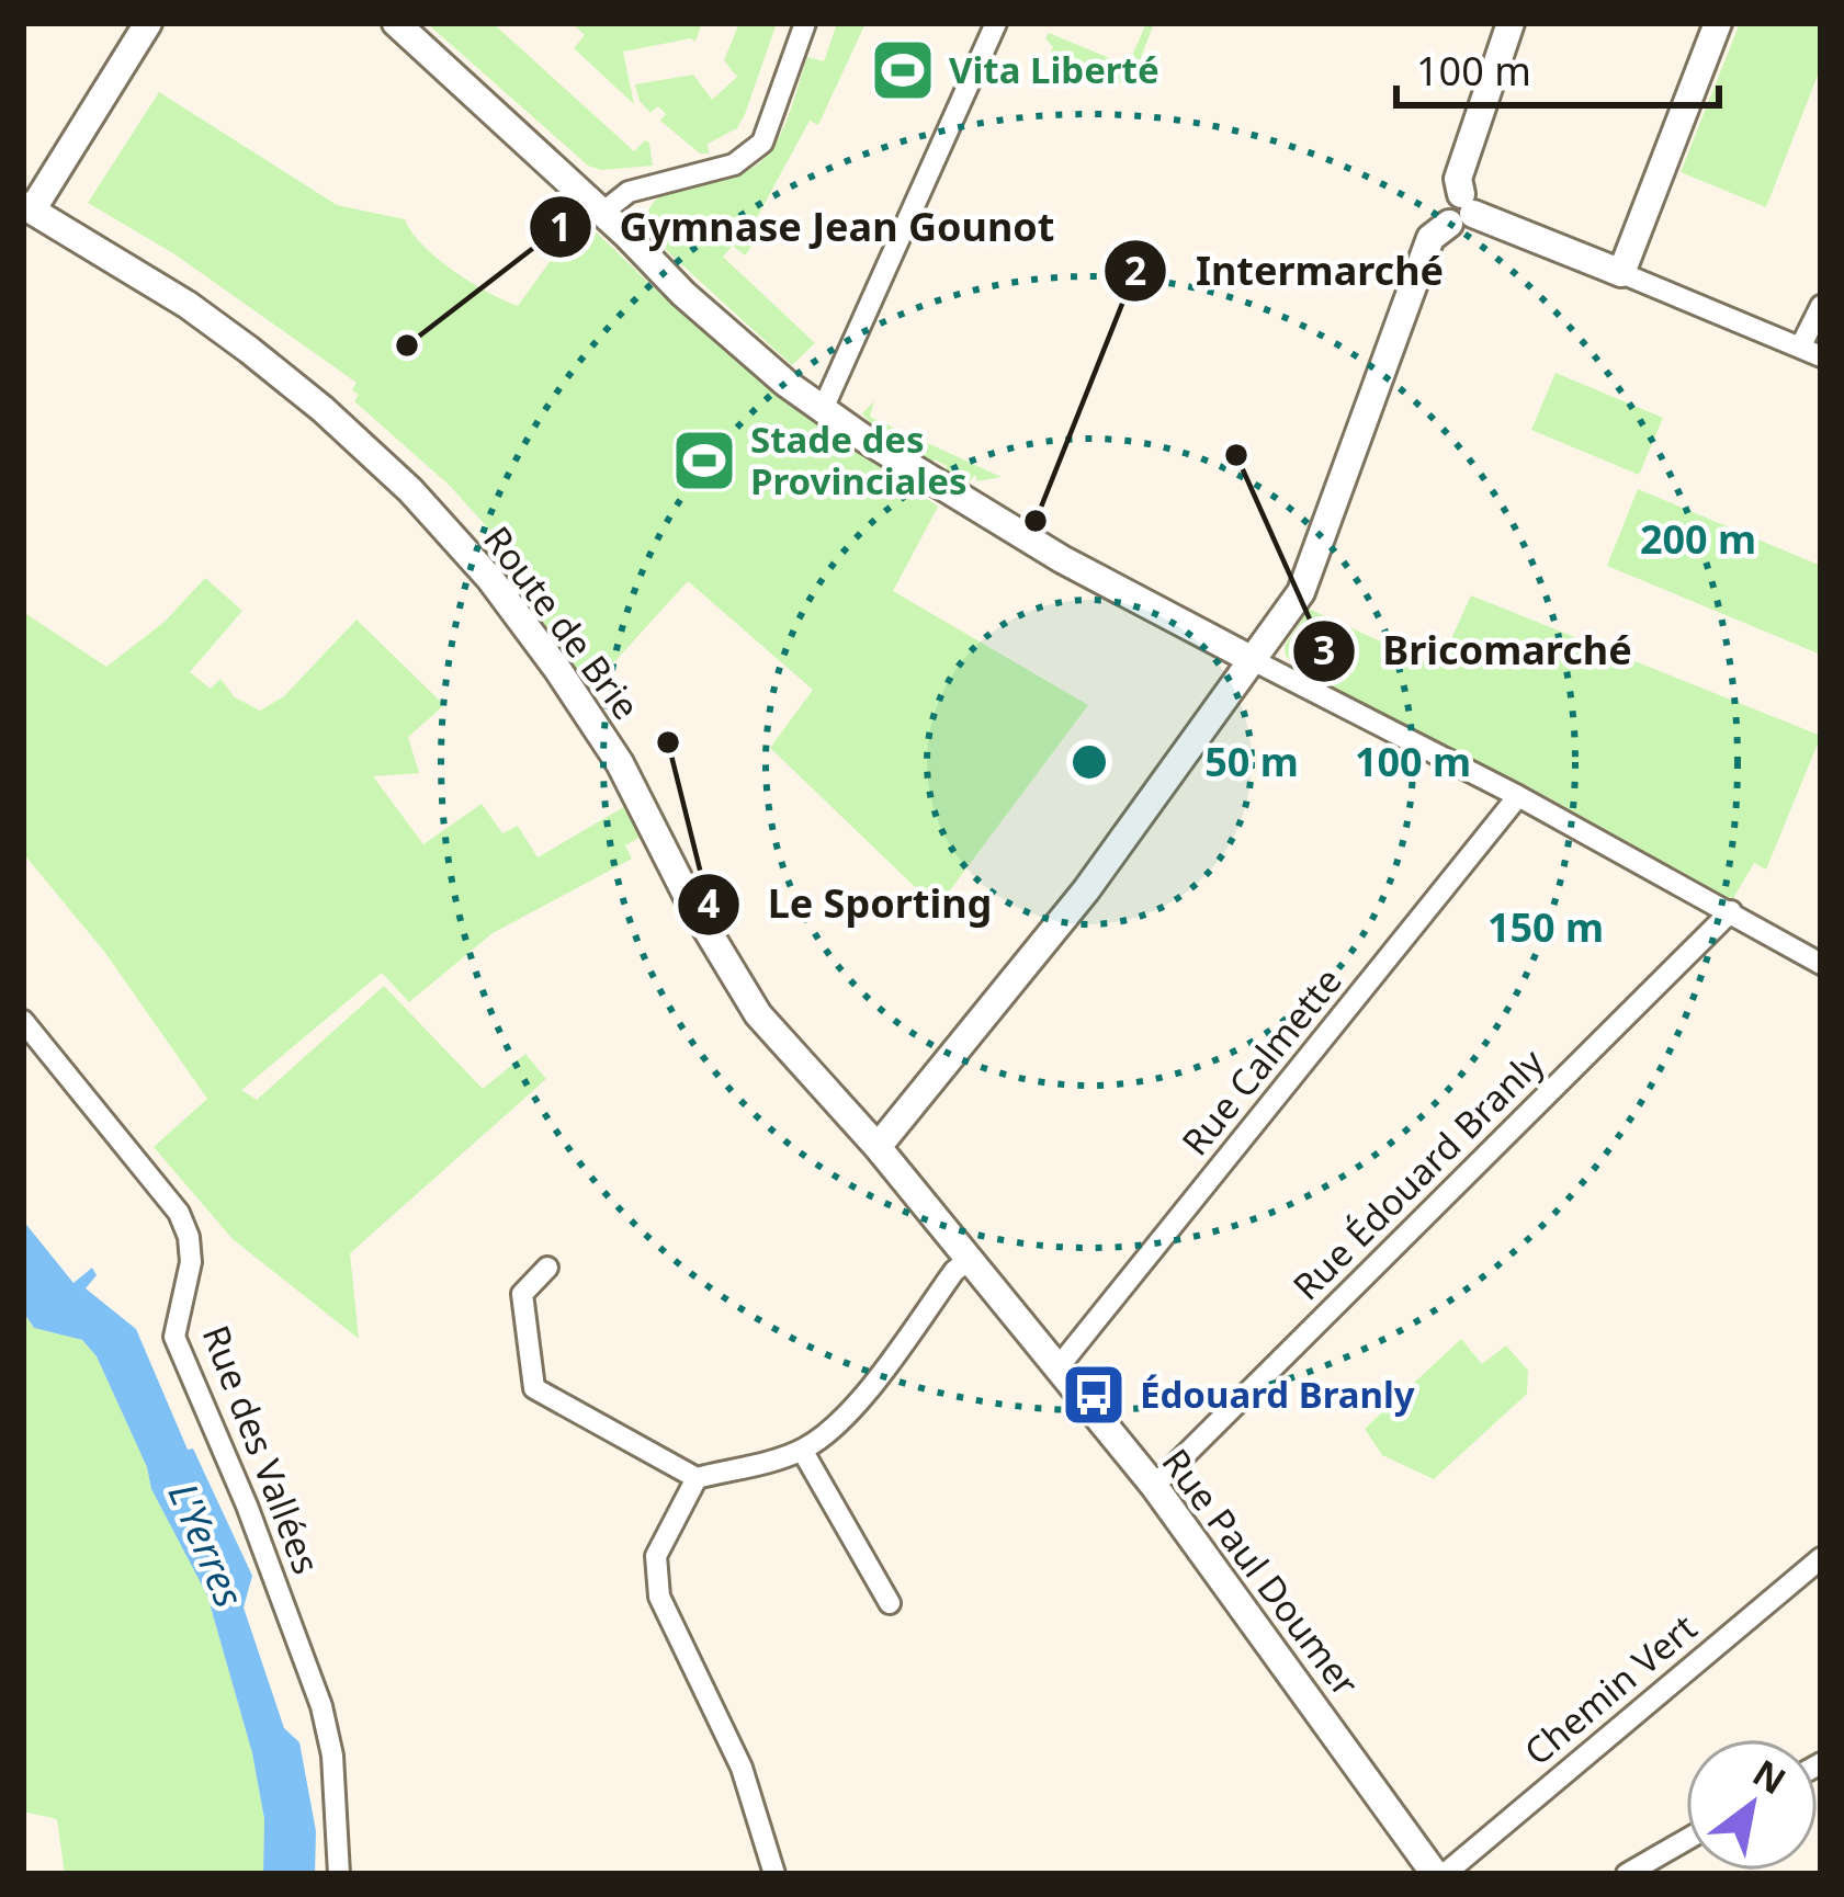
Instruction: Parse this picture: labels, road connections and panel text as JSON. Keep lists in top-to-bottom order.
{
  "streets": {
    "street": [
      "Route de Brie",
      "Rue Calmette",
      "Rue Édouard Branly",
      "Rue des Vallées",
      "Rue Paul Doumer",
      "Chemin Vert"
    ]
  },
  "crossings": [
    ["Route de Brie", "Rue Paul Doumer"],
    ["Rue Calmette", "Rue Paul Doumer"],
    ["Rue Édouard Branly", "Rue Paul Doumer"],
    ["Rue Paul Doumer", "Chemin Vert"]
  ],
  "water": ["L'Yerres"],
  "places": {
    "sports": ["Vita Liberté", "Stade des Provinciales"],
    "other": [
      "Gymnase Jean Gounot",
      "Bricomarché",
      "Intermarché",
      "Le Sporting"
    ],
    "bus stop": ["Édouard Branly"]
  },
  "scale_bar": "100 m",
  "north": "top right",
  "rings": [
    "200 m",
    "50 m",
    "100 m",
    "150 m"
  ]
}
